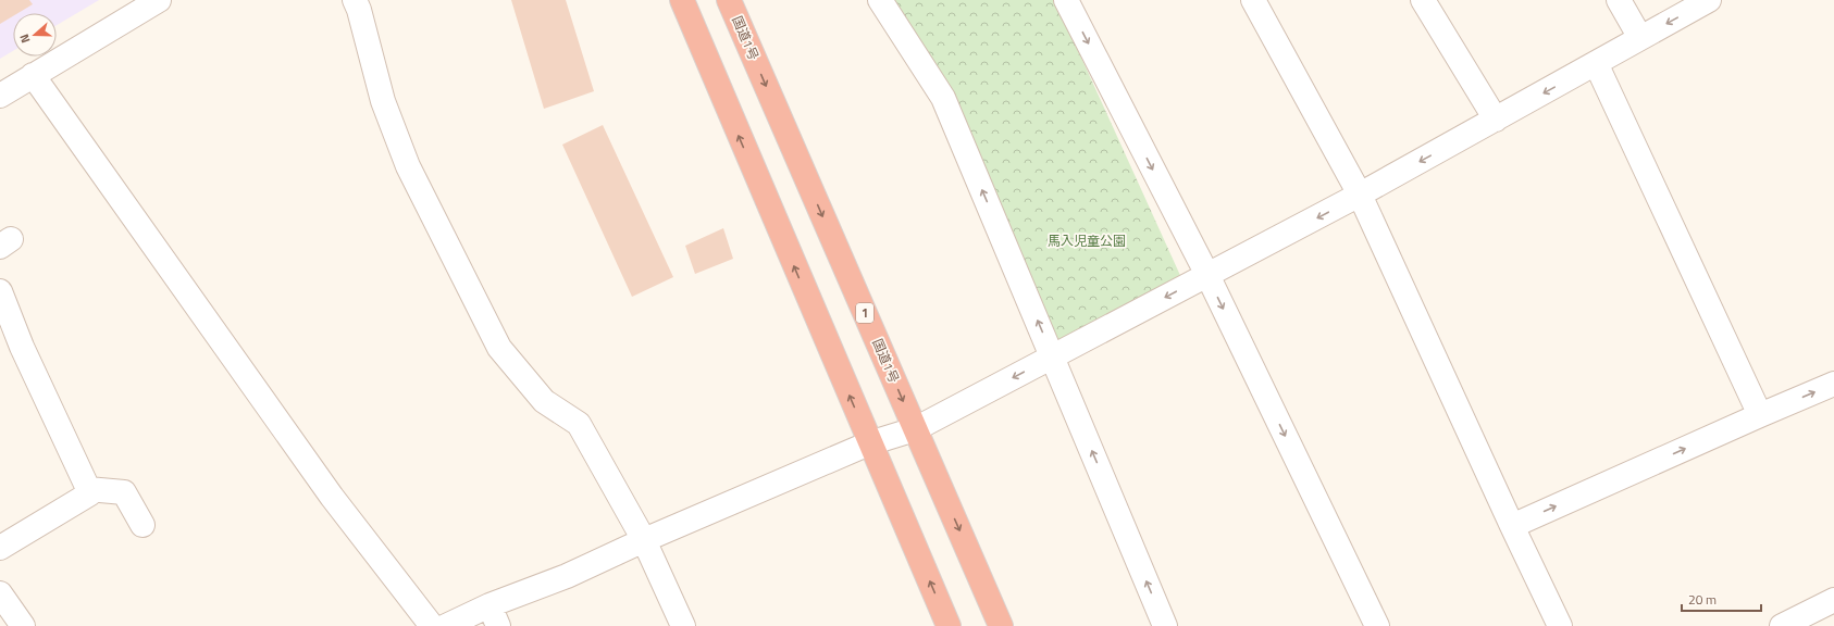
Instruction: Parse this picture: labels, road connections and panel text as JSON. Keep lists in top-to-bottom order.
{
  "streets": {
    "highway": ["国道1号", "1"]
  },
  "parks": ["馬入児童公園"],
  "scale_bar": "20 m",
  "north": "left"
}
